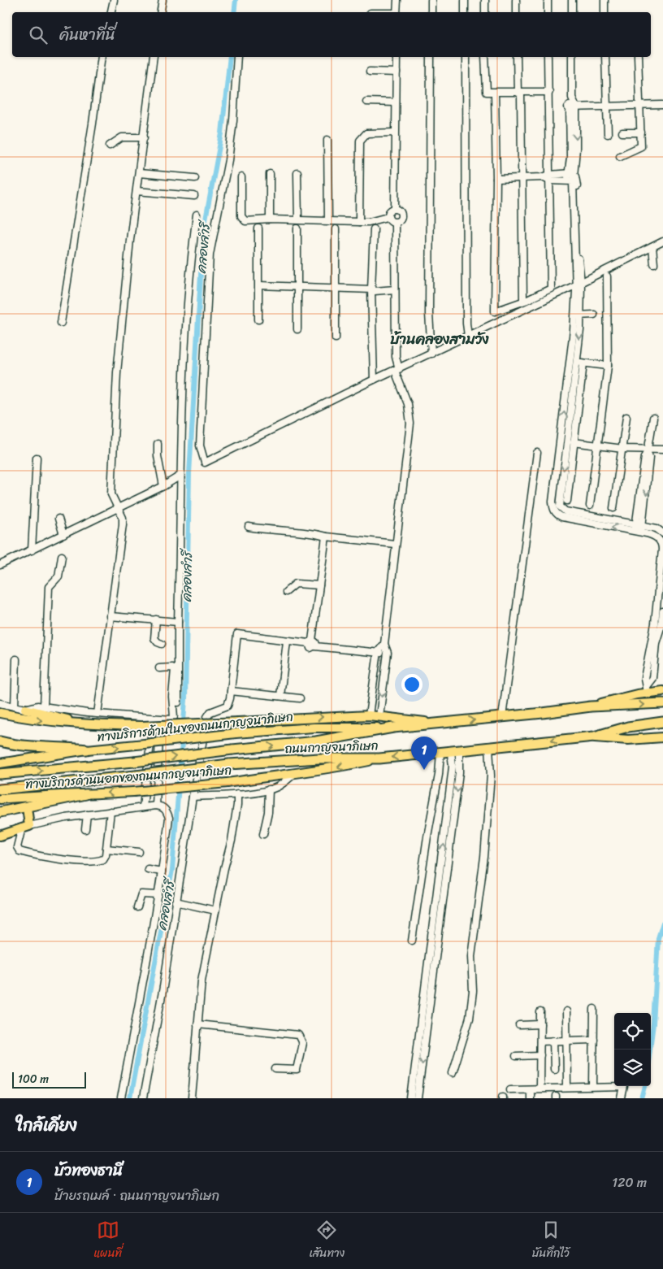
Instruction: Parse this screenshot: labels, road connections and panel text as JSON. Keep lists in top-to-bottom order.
{
  "streets": {
    "highway": ["ถนนกาญจนาภิเษก"],
    "main road": ["ทางบริการด้านในของถนนกาญจนาภิเษก", "ทางบริการด้านนอกของถนนกาญจนาภิเษก"]
  },
  "crossings": [
    ["ทางบริการด้านในของถนนกาญจนาภิเษก", "ถนนกาญจนาภิเษก"],
    ["ถนนกาญจนาภิเษก", "ทางบริการด้านนอกของถนนกาญจนาภิเษก"]
  ],
  "districts": ["บ้านคลองสามวัง"],
  "water": ["คลองลำรี"],
  "scale_bar": "100 m",
  "page": {
    "search": "ค้นหาที่นี่",
    "pins": "1",
    "scale": "100 m",
    "heading": "ใกล้เคียง",
    "list": [
      {
        "mark": "1",
        "name": "บัวทองธานี",
        "note": "ป้ายรถเมล์ · ถนนกาญจนาภิเษก",
        "value": "120 m"
      }
    ],
    "nav": ["แผนที่", "เส้นทาง", "บันทึกไว้"]
  }
}
